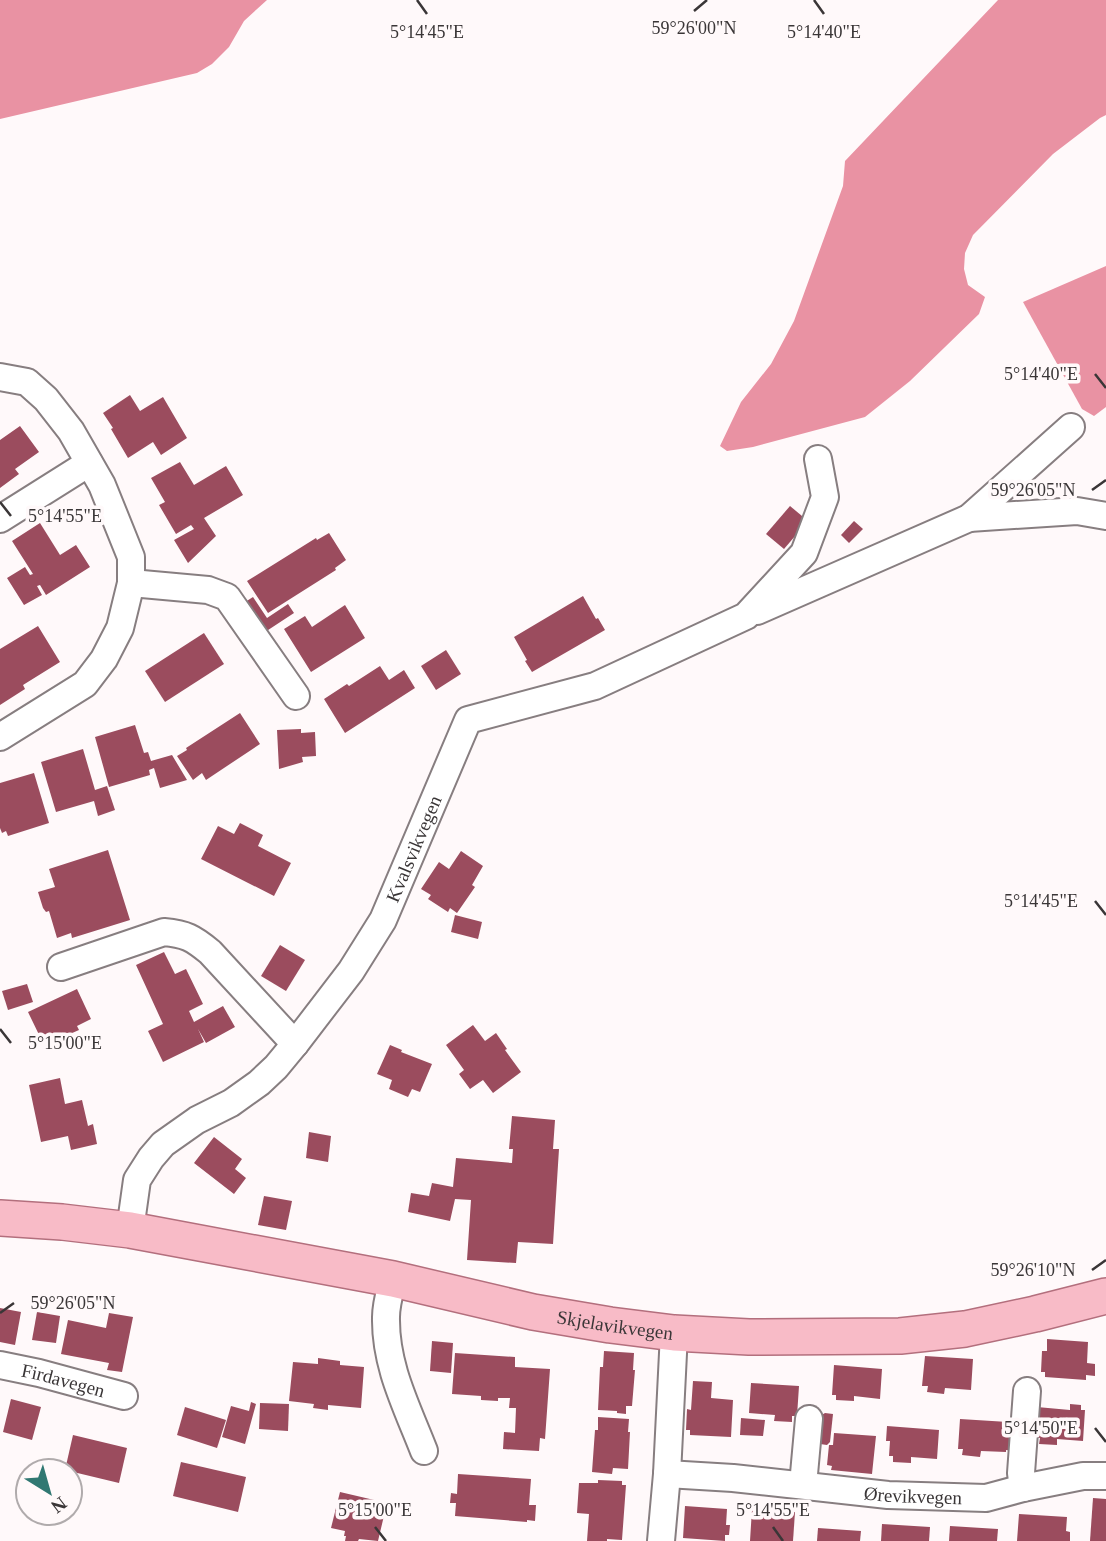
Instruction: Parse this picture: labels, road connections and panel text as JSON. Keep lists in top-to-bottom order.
{
  "streets": {
    "main road": ["Skjelavikvegen"],
    "street": ["Kvalsvikvegen", "Firdavegen", "Ørevikvegen"]
  },
  "crossings": [
    ["Kvalsvikvegen", "Skjelavikvegen"]
  ],
  "north": "bottom right",
  "coordinates": [
    "59°26'00\"N",
    "5°14'45\"E",
    "5°14'40\"E",
    "59°26'05\"N",
    "5°14'55\"E",
    "5°15'00\"E",
    "59°26'10\"N",
    "5°14'50\"E"
  ]
}
